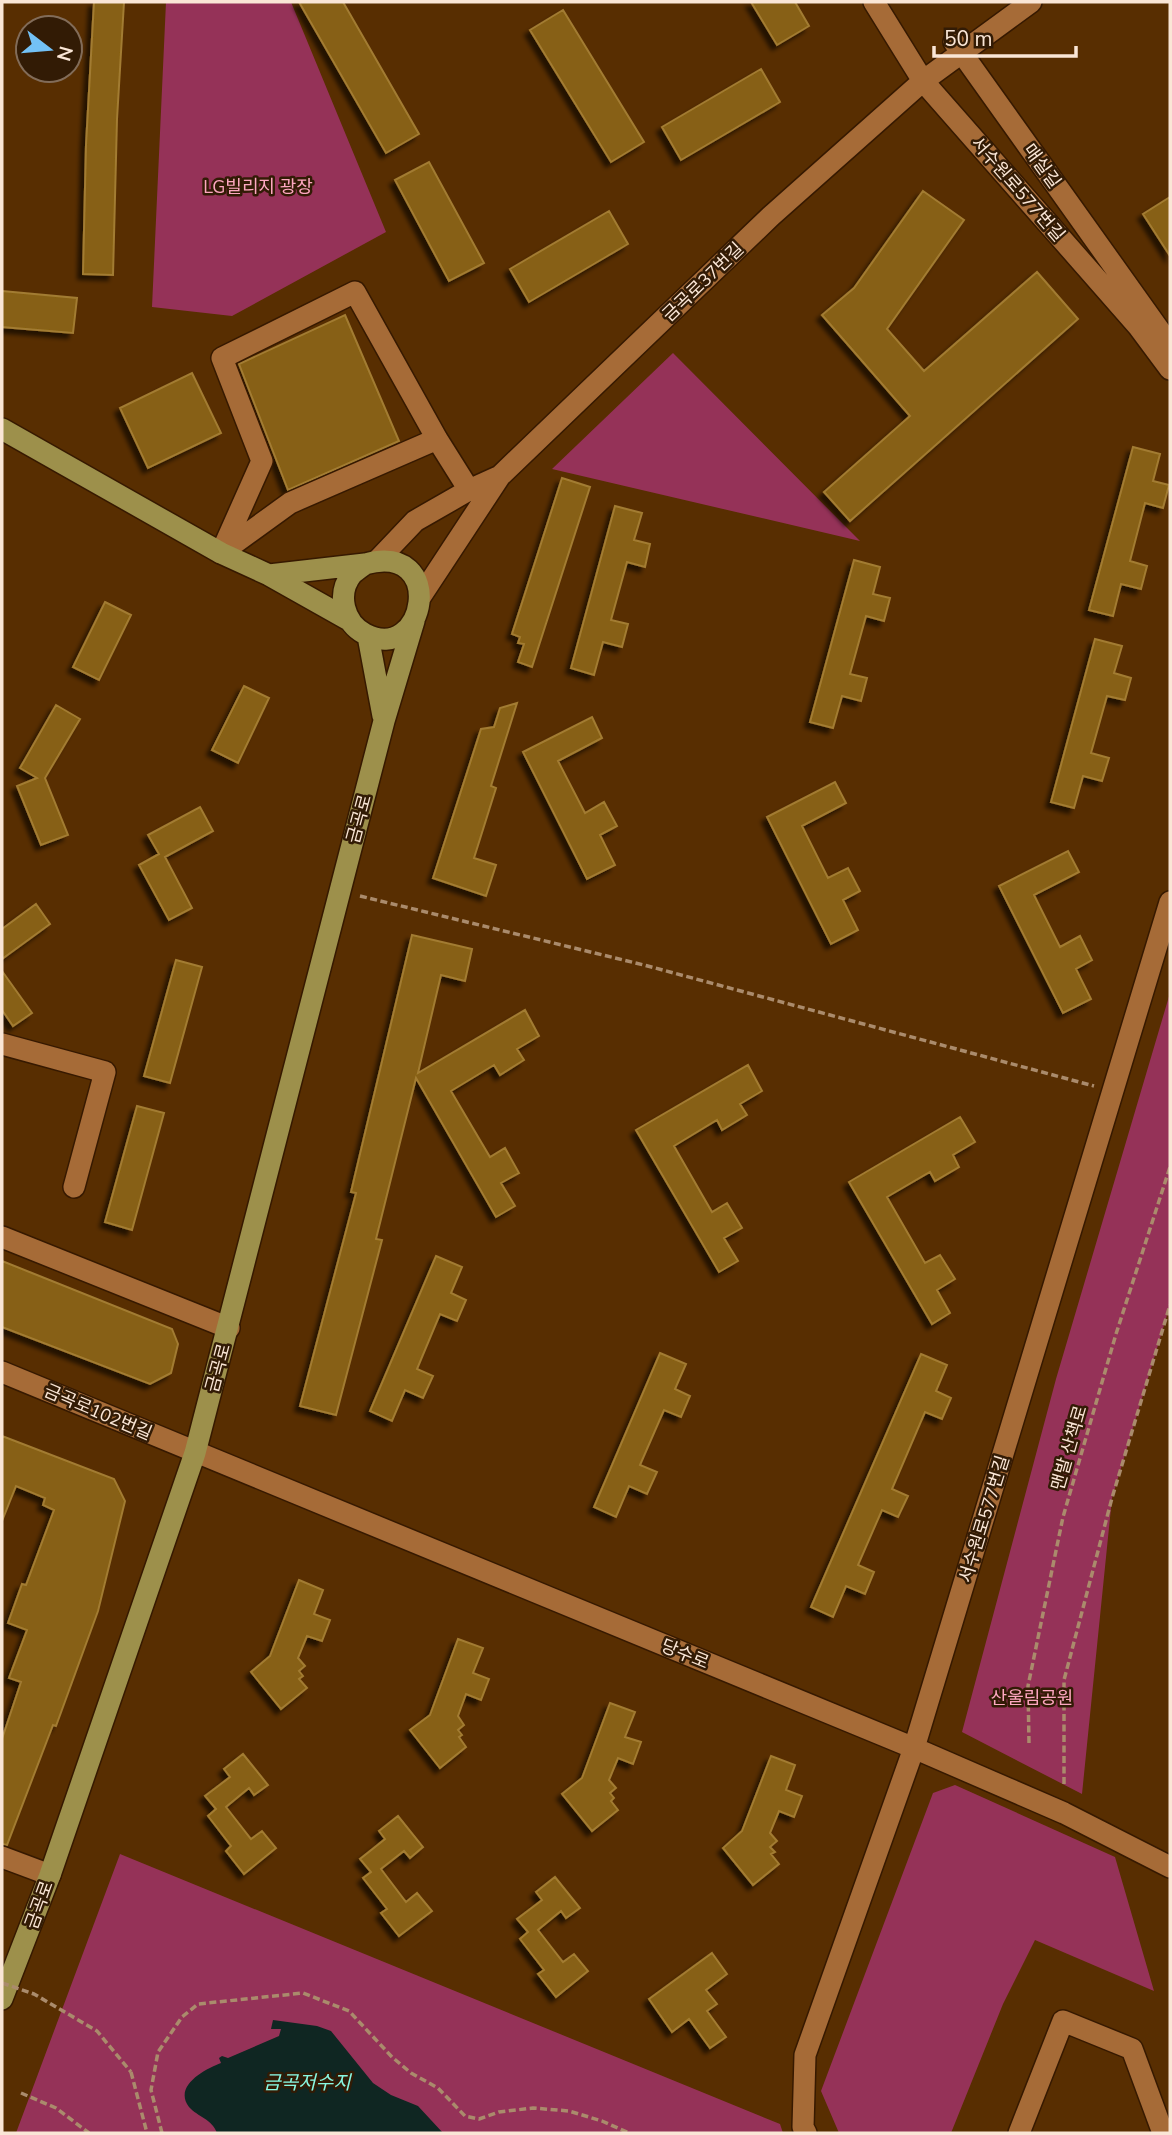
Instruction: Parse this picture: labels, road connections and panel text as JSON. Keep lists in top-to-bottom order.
{
  "streets": {
    "main road": ["금곡로"],
    "street": [
      "매실길",
      "서수원로577번길",
      "금곡로37번길",
      "금곡로102번길",
      "당수로"
    ],
    "path": ["맨발 산책로"]
  },
  "crossings": [
    ["매실길", "금곡로37번길"],
    ["서수원로577번길", "금곡로37번길"],
    ["서수원로577번길", "당수로"],
    ["금곡로37번길", "금곡로"],
    ["금곡로", "금곡로102번길"],
    ["금곡로", "당수로"],
    ["금곡로102번길", "당수로"]
  ],
  "water": ["금곡저수지"],
  "parks": ["LG빌리지 광장", "산울림공원"],
  "scale_bar": "50 m",
  "north": "right"
}
